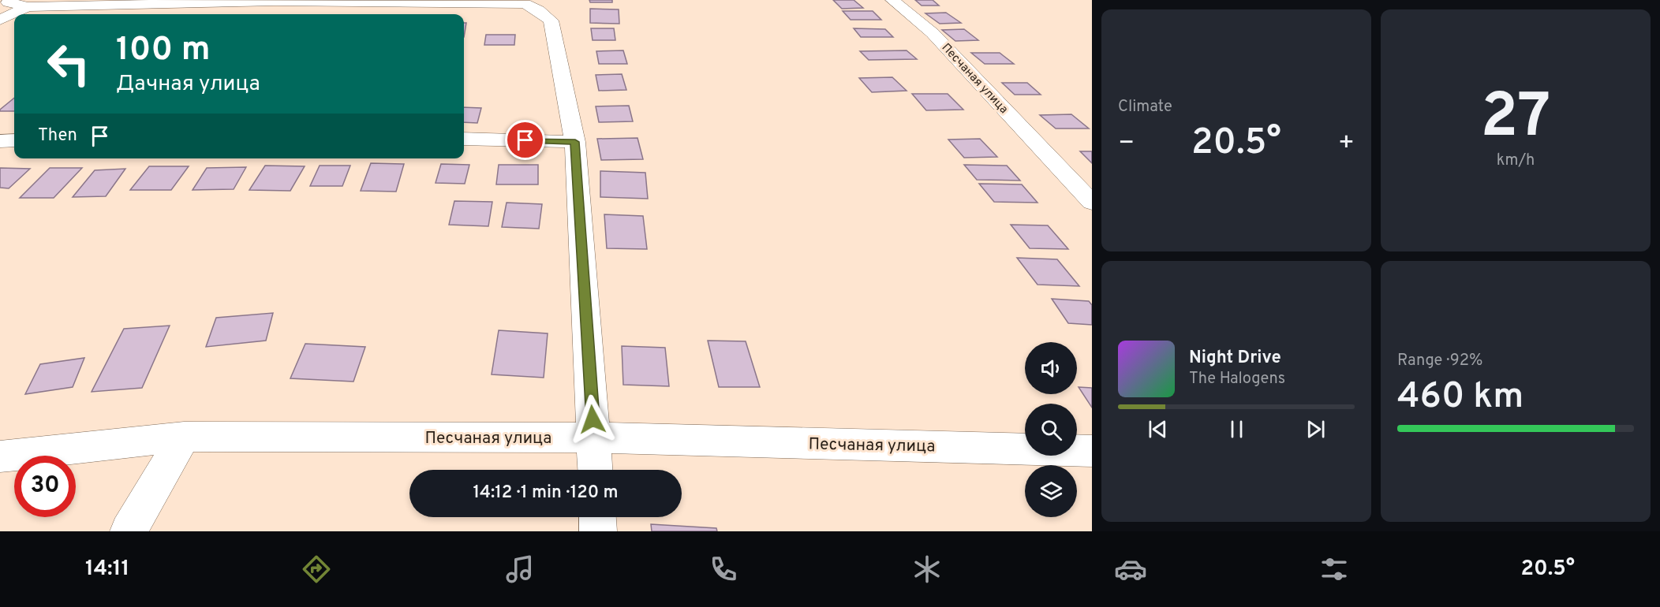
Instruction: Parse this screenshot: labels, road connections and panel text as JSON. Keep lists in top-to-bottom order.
{
  "streets": {
    "street": ["Песчаная улица"]
  },
  "page": {
    "tile": [
      "Climate",
      ["27", "km/h"],
      ["Range · 92%", "460 km"]
    ],
    "turn": ["100 m", "Дачная улица"],
    "then": "Then",
    "heat": ["−", "20.5°", "+"],
    "song": ["Night Drive", "The Halogens"],
    "limit": "30",
    "trip": "14:12 · 1 min · 120 m",
    "tabs": ["14:11", "20.5°"]
  }
}
